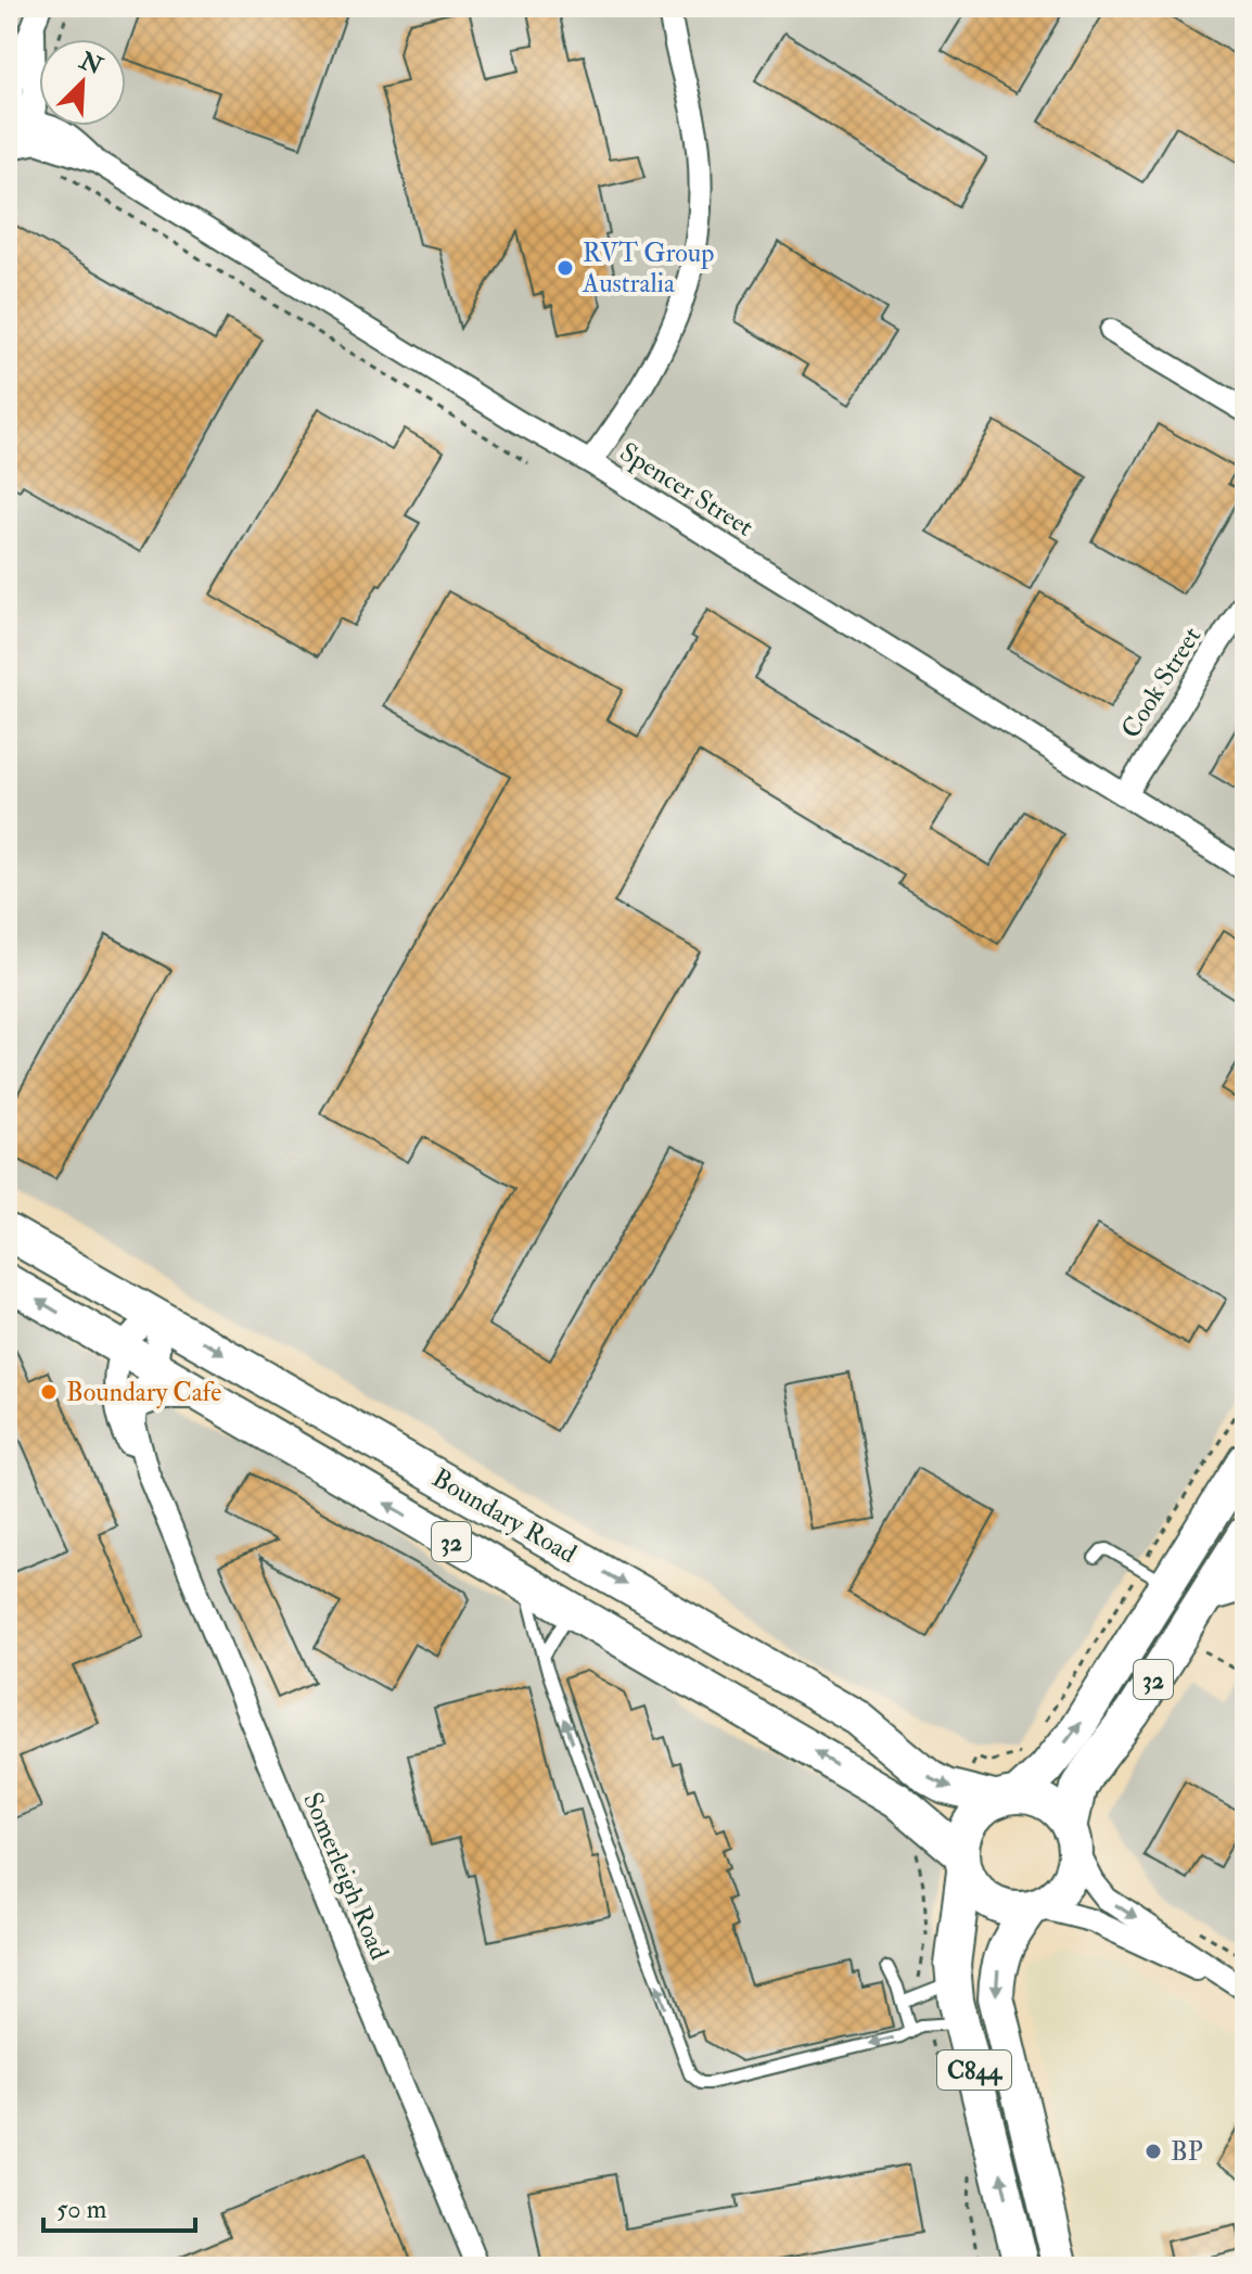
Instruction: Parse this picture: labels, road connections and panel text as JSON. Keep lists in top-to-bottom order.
{
  "streets": {
    "main road": ["Boundary Road", "32", "C844"],
    "street": ["Spencer Street", "Cook Street", "Somerleigh Road"]
  },
  "crossings": [
    ["Spencer Street", "Cook Street"],
    ["Boundary Road", "32"],
    ["Boundary Road", "Somerleigh Road"],
    ["Boundary Road", "C844"],
    ["32", "C844"]
  ],
  "places": ["RVT Group Australia", "Boundary Cafe", "BP"],
  "scale_bar": "50 m",
  "north": "top right"
}
